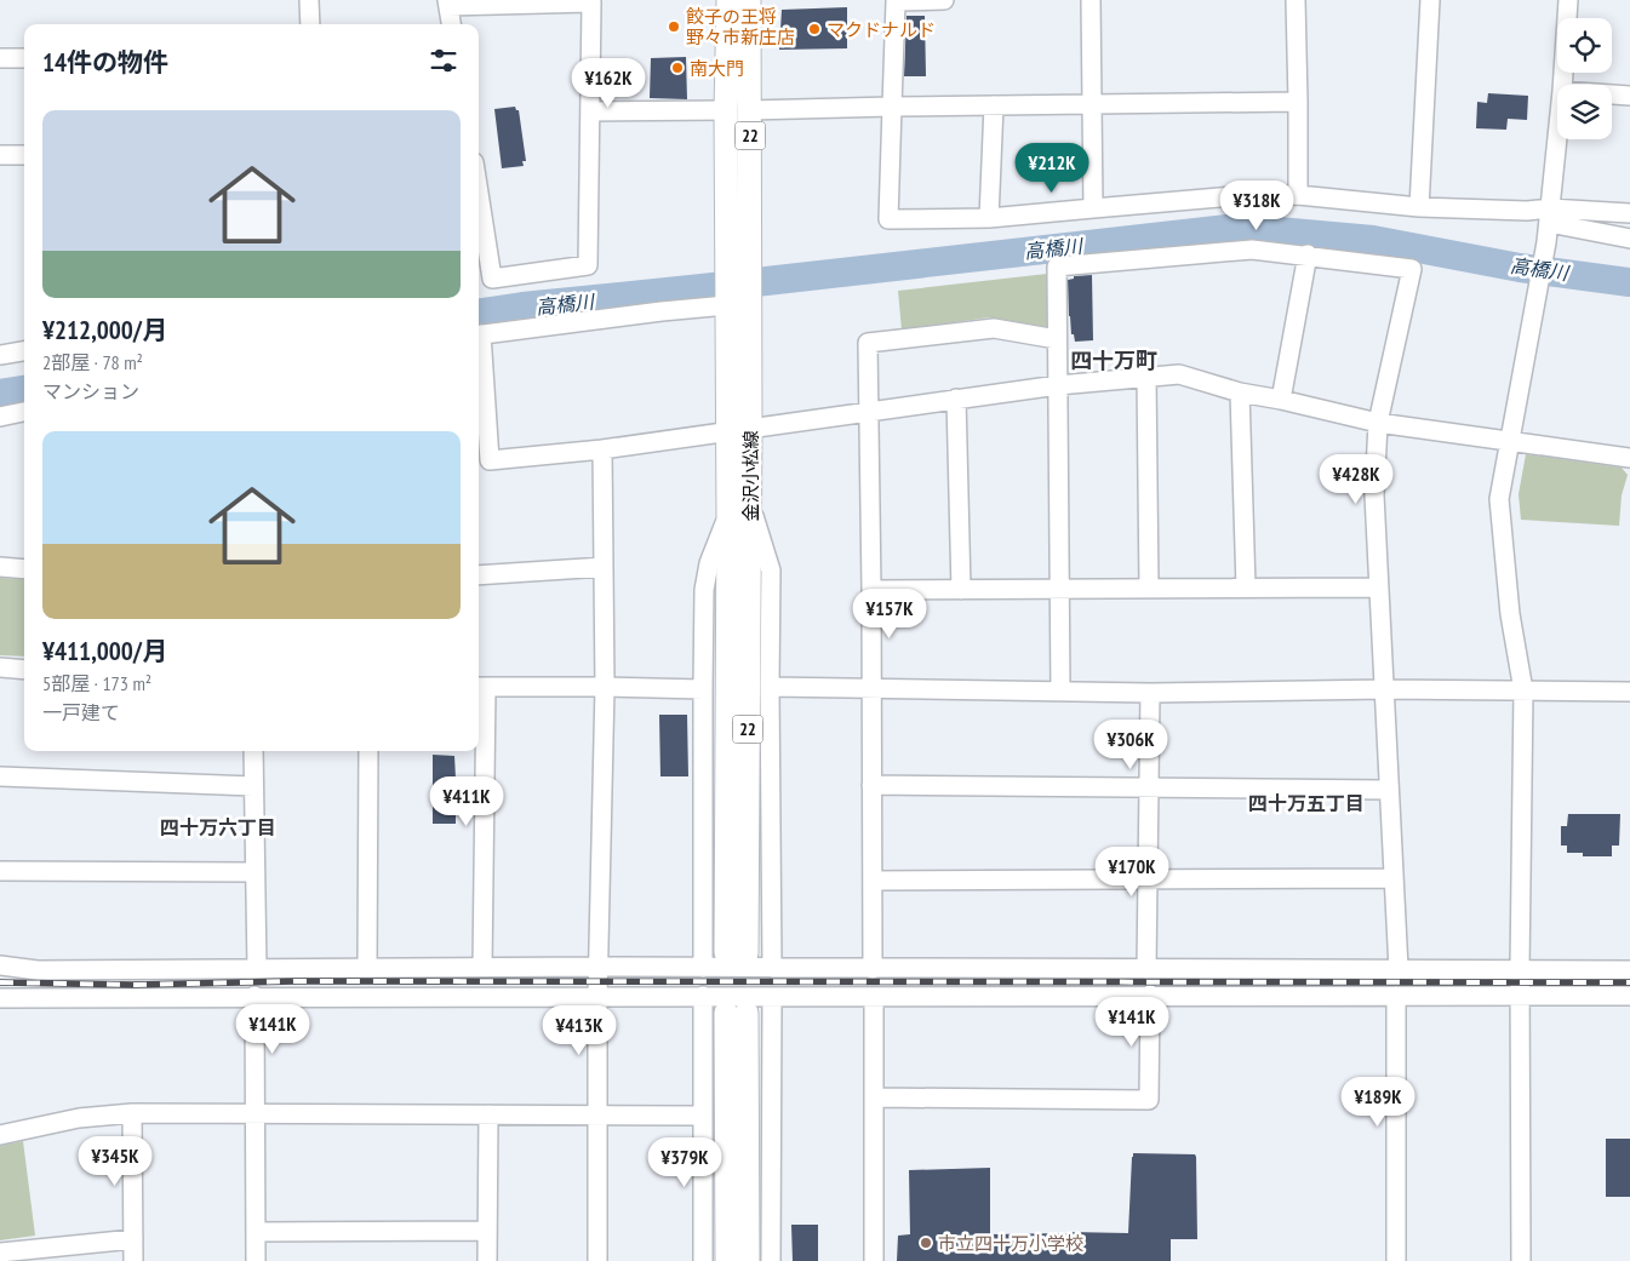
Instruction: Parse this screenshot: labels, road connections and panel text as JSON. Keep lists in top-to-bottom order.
{
  "streets": {
    "main road": ["22", "金沢小松線"]
  },
  "crossings": [
    ["22", "金沢小松線"]
  ],
  "districts": ["四十万町", "四十万五丁目", "四十万六丁目"],
  "water": ["高橋川"],
  "places": [
    "餃子の王将 野々市新庄店",
    "マクドナルド",
    "南大門",
    "市立四十万小学校"
  ],
  "page": {
    "heading": "14件の物件",
    "price": [
      "¥162K",
      "¥212K",
      "¥318K",
      "¥428K",
      "¥157K",
      "¥306K",
      "¥411K",
      "¥170K",
      "¥141K",
      "¥141K",
      "¥413K",
      "¥189K",
      "¥345K",
      "¥379K"
    ],
    "list": [
      {
        "name": "¥212,000/月",
        "note": "2部屋 · 78 m² · マンション"
      },
      {
        "name": "¥411,000/月",
        "note": "5部屋 · 173 m² · 一戸建て"
      }
    ]
  }
}
